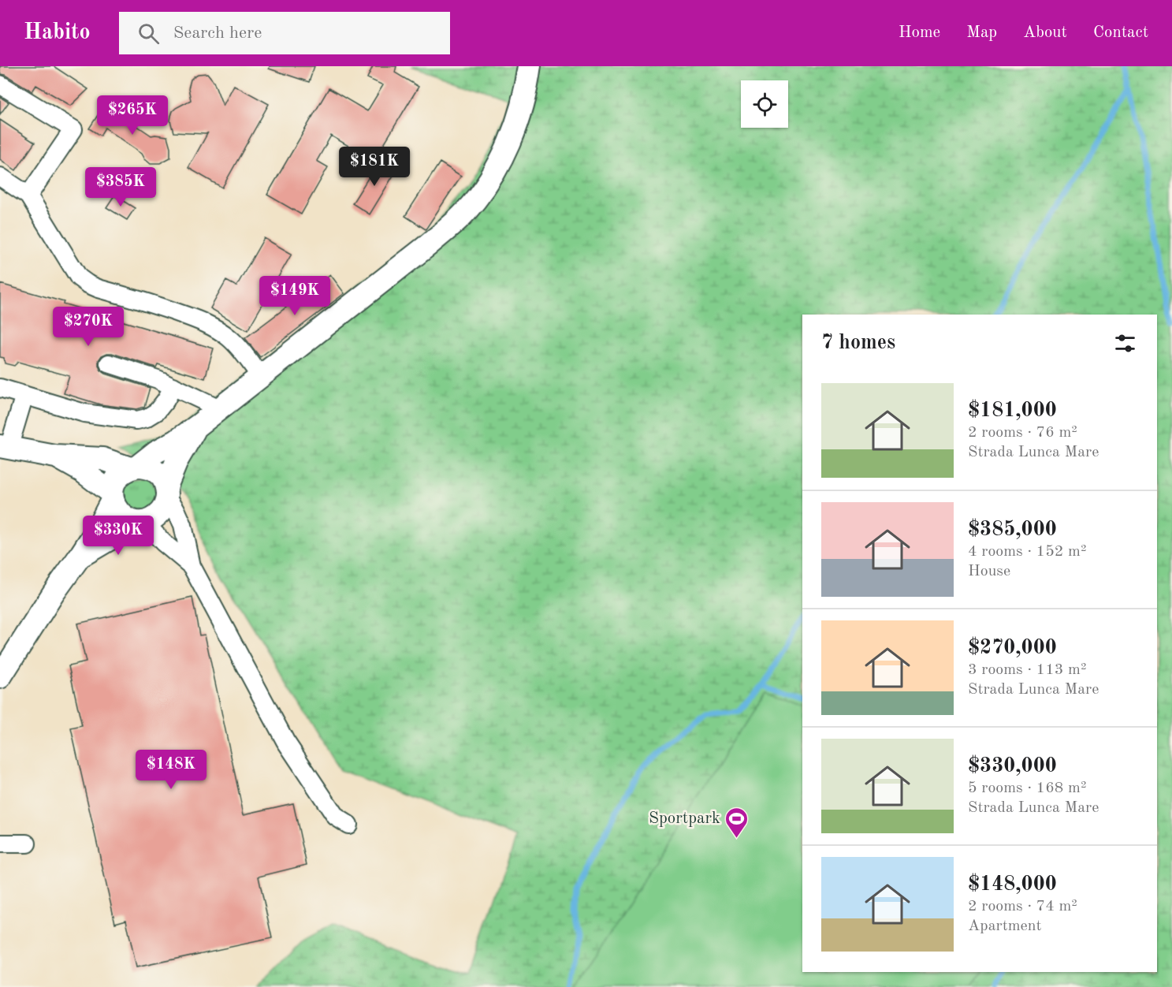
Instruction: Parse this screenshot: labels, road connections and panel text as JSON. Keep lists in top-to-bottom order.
{
  "places": {
    "sports": ["Sportpark"]
  },
  "page": {
    "header": "Habito",
    "search": "Search here",
    "nav": [
      "Home",
      "Map",
      "About",
      "Contact"
    ],
    "price": [
      "$265K",
      "$181K",
      "$385K",
      "$149K",
      "$270K",
      "$330K",
      "$148K"
    ],
    "heading": "7 homes",
    "list": [
      {
        "name": "$181,000",
        "note": "2 rooms · 76 m² · Strada Lunca Mare"
      },
      {
        "name": "$385,000",
        "note": "4 rooms · 152 m² · House"
      },
      {
        "name": "$270,000",
        "note": "3 rooms · 113 m² · Strada Lunca Mare"
      },
      {
        "name": "$330,000",
        "note": "5 rooms · 168 m² · Strada Lunca Mare"
      },
      {
        "name": "$148,000",
        "note": "2 rooms · 74 m² · Apartment"
      }
    ]
  }
}
